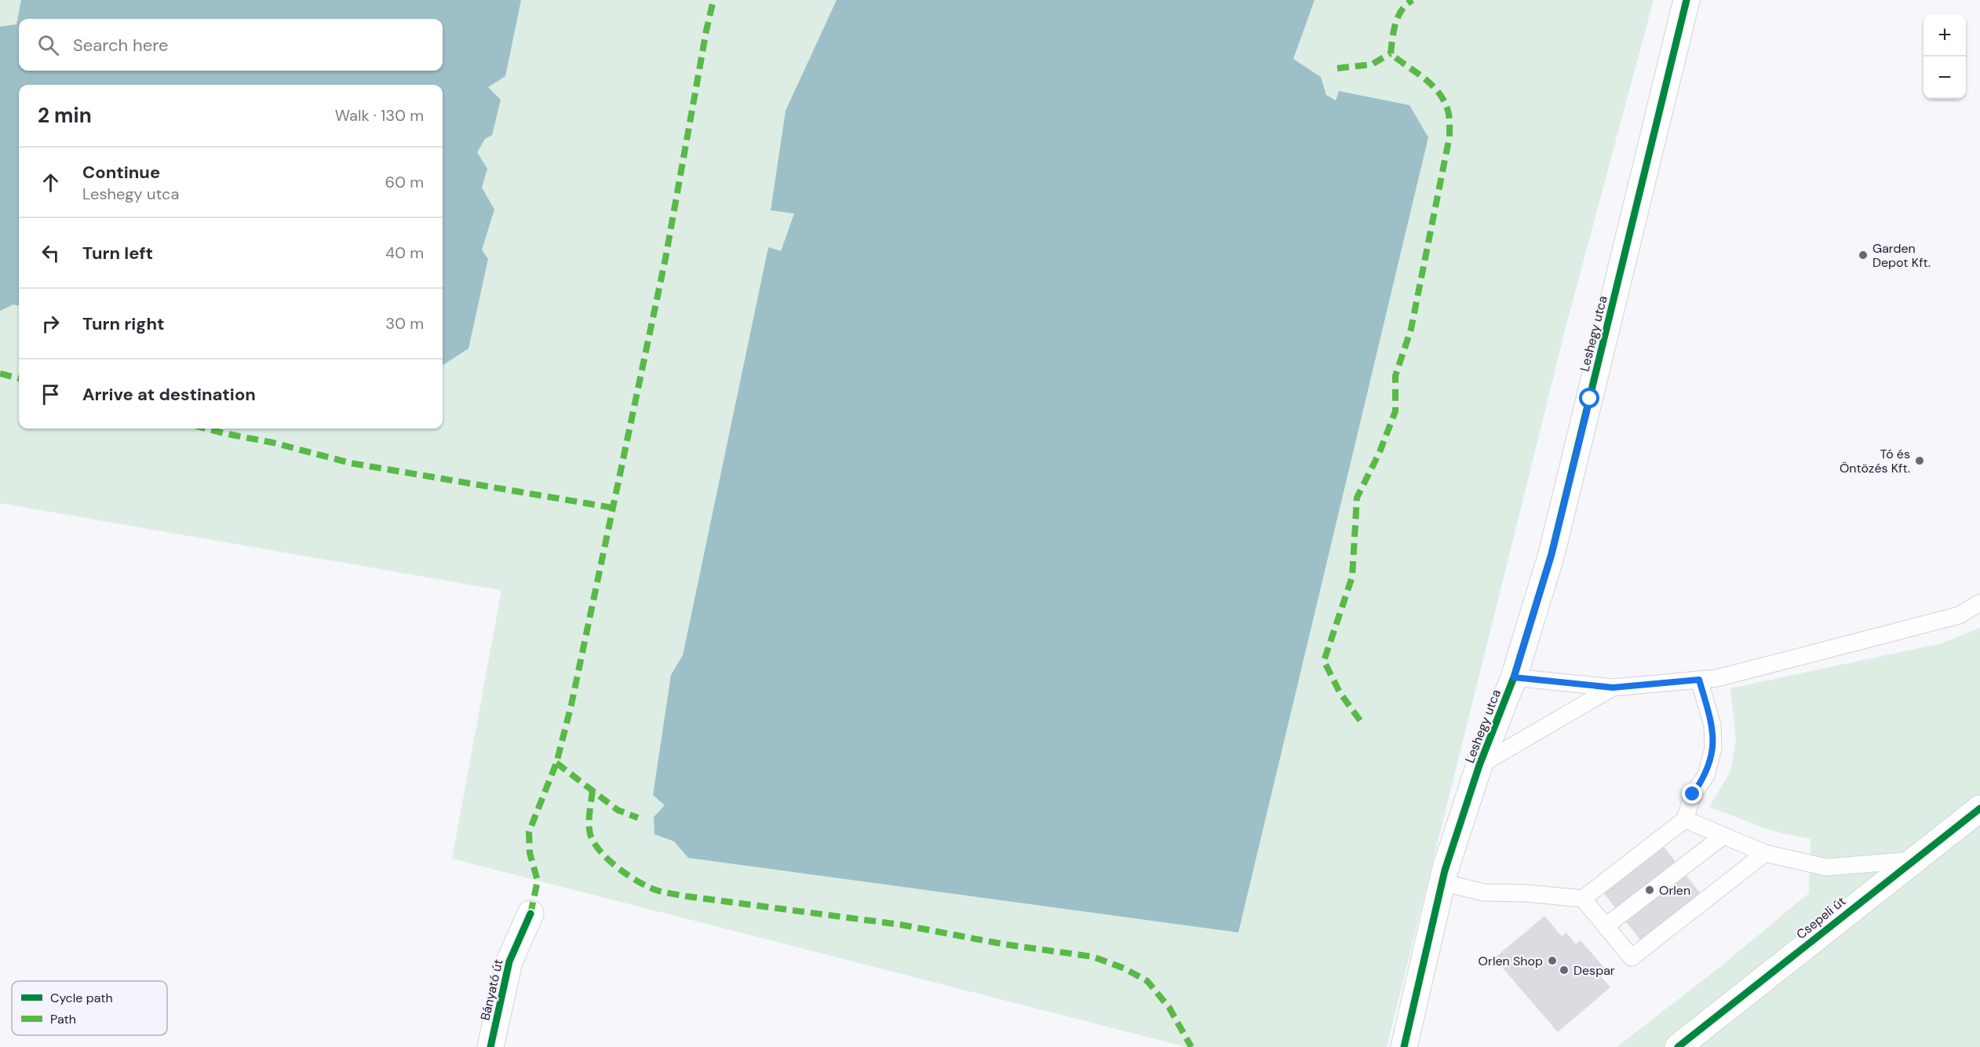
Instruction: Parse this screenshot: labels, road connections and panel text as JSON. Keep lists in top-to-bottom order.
{
  "streets": {
    "street": ["Leshegy utca", "Csepeli út", "Bányató út"]
  },
  "places": [
    "Garden Depot Kft.",
    "Tó és Öntözés Kft.",
    "Orlen",
    "Orlen Shop",
    "Despar"
  ],
  "legend": ["Cycle path", "Path"],
  "page": {
    "map_buttons": ["+", "−"],
    "search": "Search here",
    "heading": ["2 min", "Walk · 130 m"],
    "list": [
      ["Continue", "Leshegy utca", "60 m"],
      ["Turn left", "40 m"],
      ["Turn right", "30 m"],
      "Arrive at destination"
    ]
  }
}
